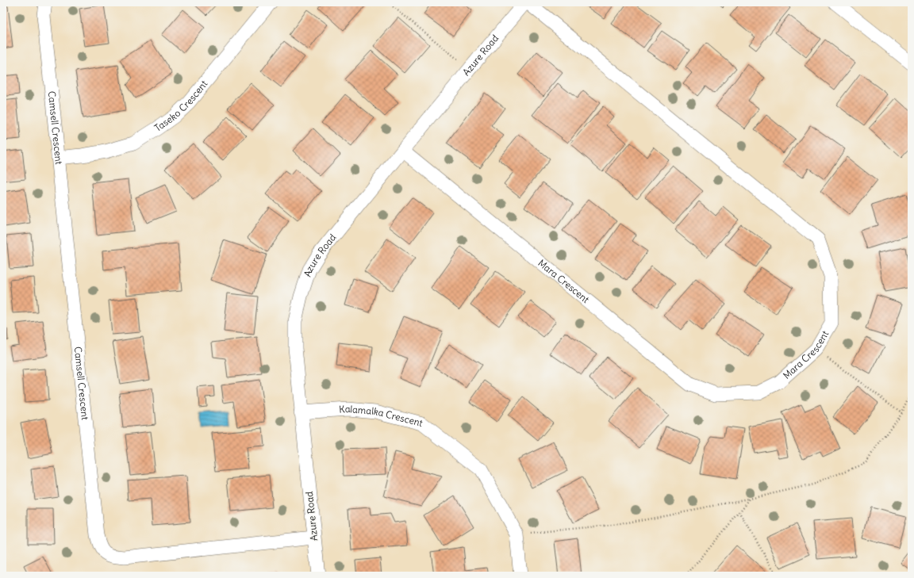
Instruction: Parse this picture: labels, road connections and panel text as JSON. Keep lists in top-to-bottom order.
{
  "streets": {
    "street": [
      "Azure Road",
      "Taseko Crescent",
      "Camsell Crescent",
      "Mara Crescent",
      "Kalamalka Crescent"
    ]
  },
  "crossings": [
    ["Azure Road", "Camsell Crescent"],
    ["Azure Road", "Mara Crescent"],
    ["Azure Road", "Kalamalka Crescent"],
    ["Taseko Crescent", "Camsell Crescent"]
  ]
}
